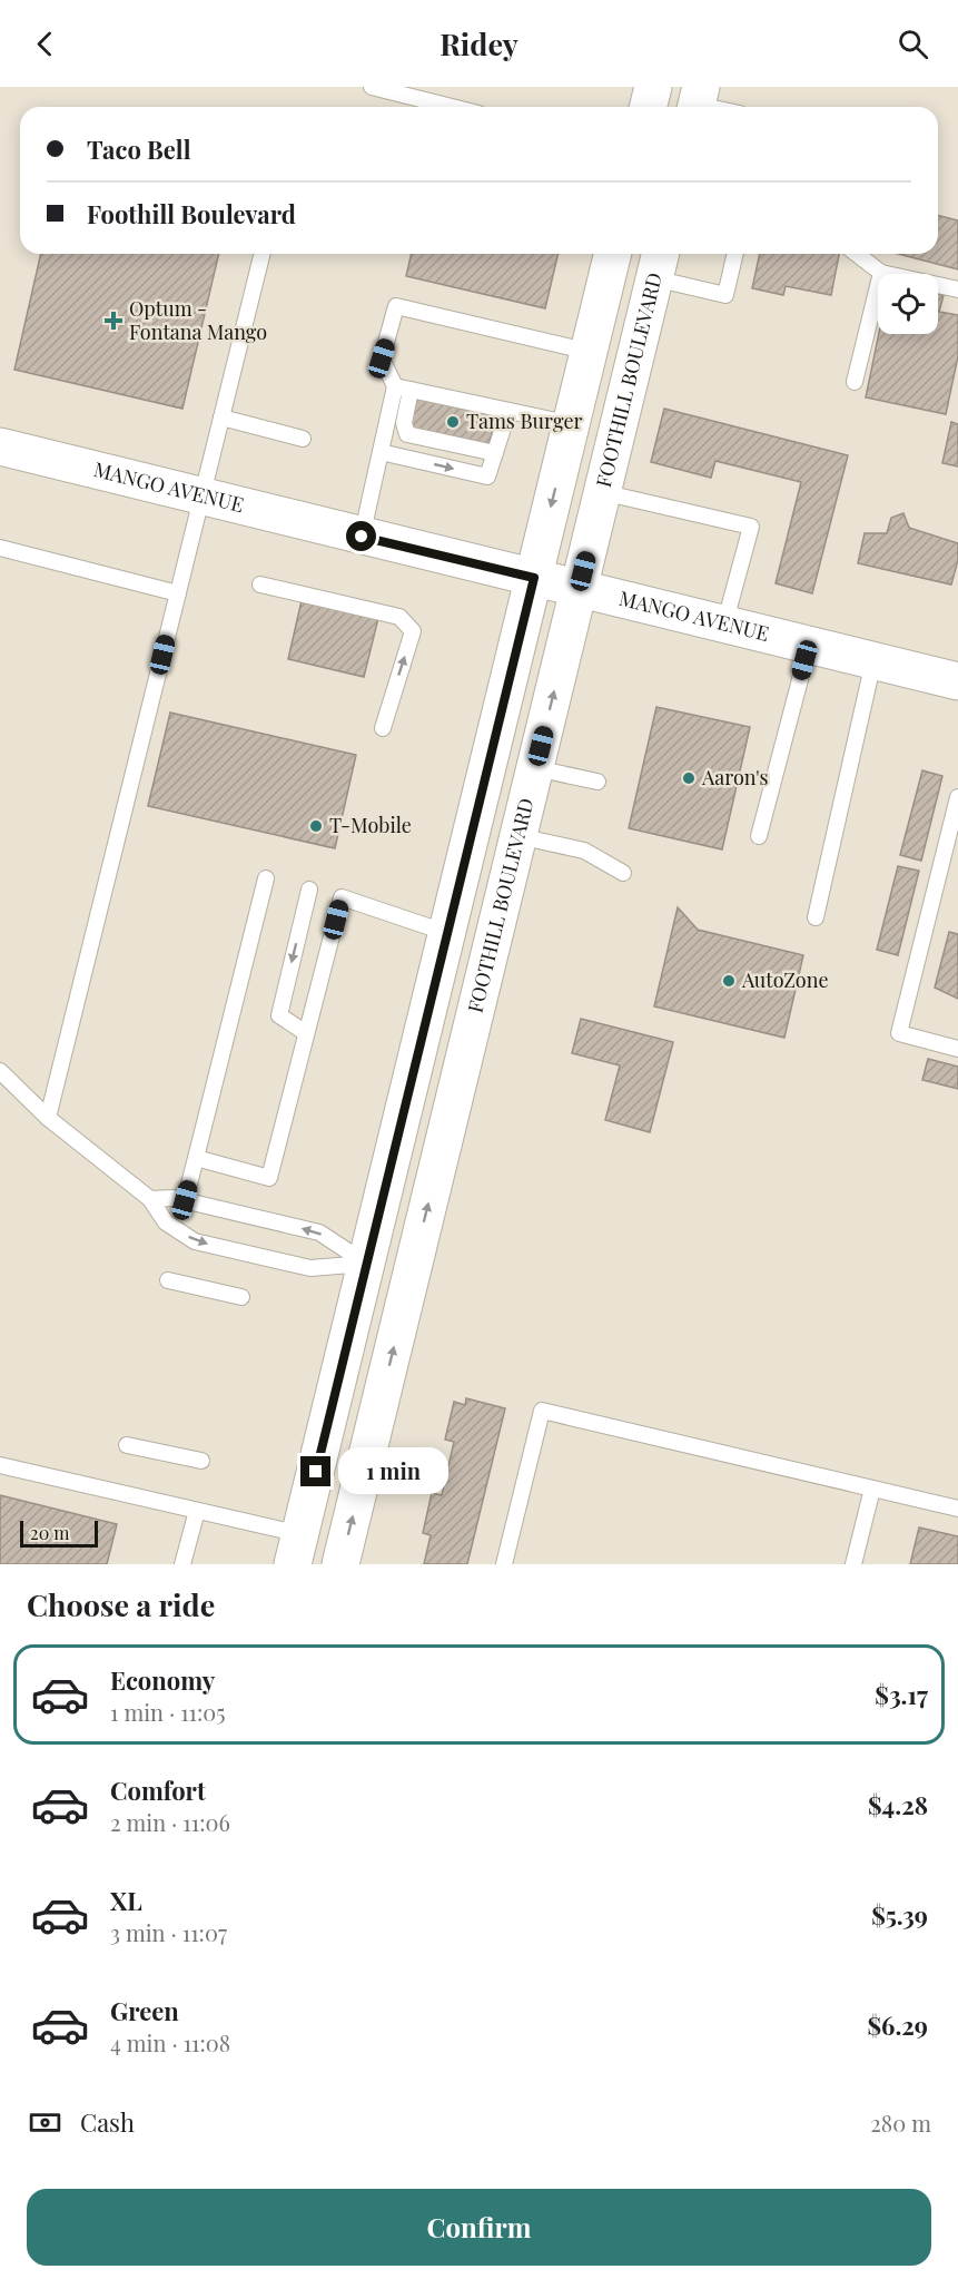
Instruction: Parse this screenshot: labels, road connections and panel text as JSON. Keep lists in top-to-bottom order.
{
  "streets": {
    "main road": ["FOOTHILL BOULEVARD", "MANGO AVENUE"]
  },
  "crossings": [
    ["FOOTHILL BOULEVARD", "MANGO AVENUE"]
  ],
  "places": {
    "health": ["Optum - Fontana Mango"],
    "other": [
      "Tams Burger",
      "Aaron's",
      "T-Mobile",
      "AutoZone"
    ]
  },
  "scale_bar": "20 m",
  "page": {
    "header": "Ridey",
    "banner": ["Taco Bell", "Foothill Boulevard"],
    "bubble": "1 min",
    "scale": "20 m",
    "heading": "Choose a ride",
    "list": [
      {
        "name": "Economy",
        "note": "1 min · 11:05",
        "value": "$3.17"
      },
      {
        "name": "Comfort",
        "note": "2 min · 11:06",
        "value": "$4.28"
      },
      {
        "name": "XL",
        "note": "3 min · 11:07",
        "value": "$5.39"
      },
      {
        "name": "Green",
        "note": "4 min · 11:08",
        "value": "$6.29"
      }
    ],
    "pay": ["Cash", "280 m"],
    "buttons": "Confirm"
  }
}
